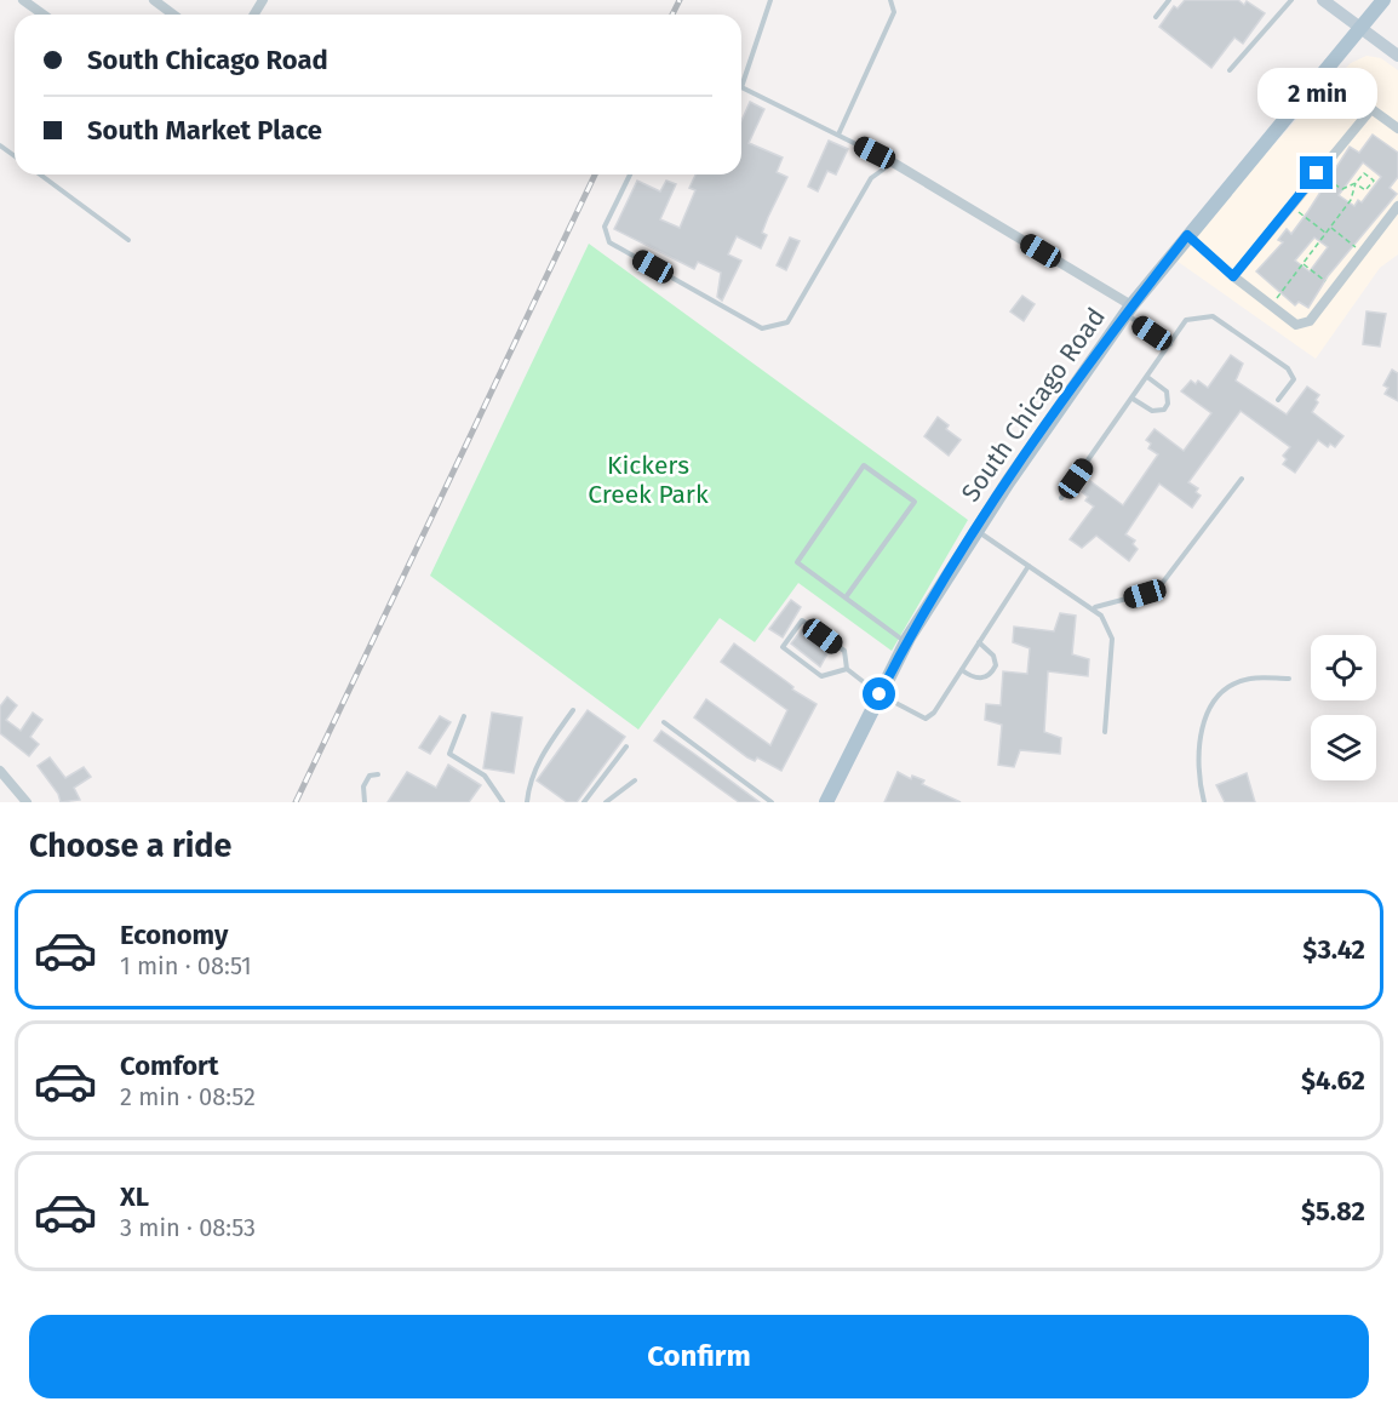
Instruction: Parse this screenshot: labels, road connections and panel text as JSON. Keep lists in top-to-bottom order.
{
  "streets": {
    "main road": ["South Chicago Road"]
  },
  "parks": ["Kickers Creek Park"],
  "page": {
    "banner": ["South Chicago Road", "South Market Place"],
    "bubble": "2 min",
    "heading": "Choose a ride",
    "list": [
      {
        "name": "Economy",
        "note": "1 min · 08:51",
        "value": "$3.42"
      },
      {
        "name": "Comfort",
        "note": "2 min · 08:52",
        "value": "$4.62"
      },
      {
        "name": "XL",
        "note": "3 min · 08:53",
        "value": "$5.82"
      }
    ],
    "buttons": "Confirm"
  }
}
